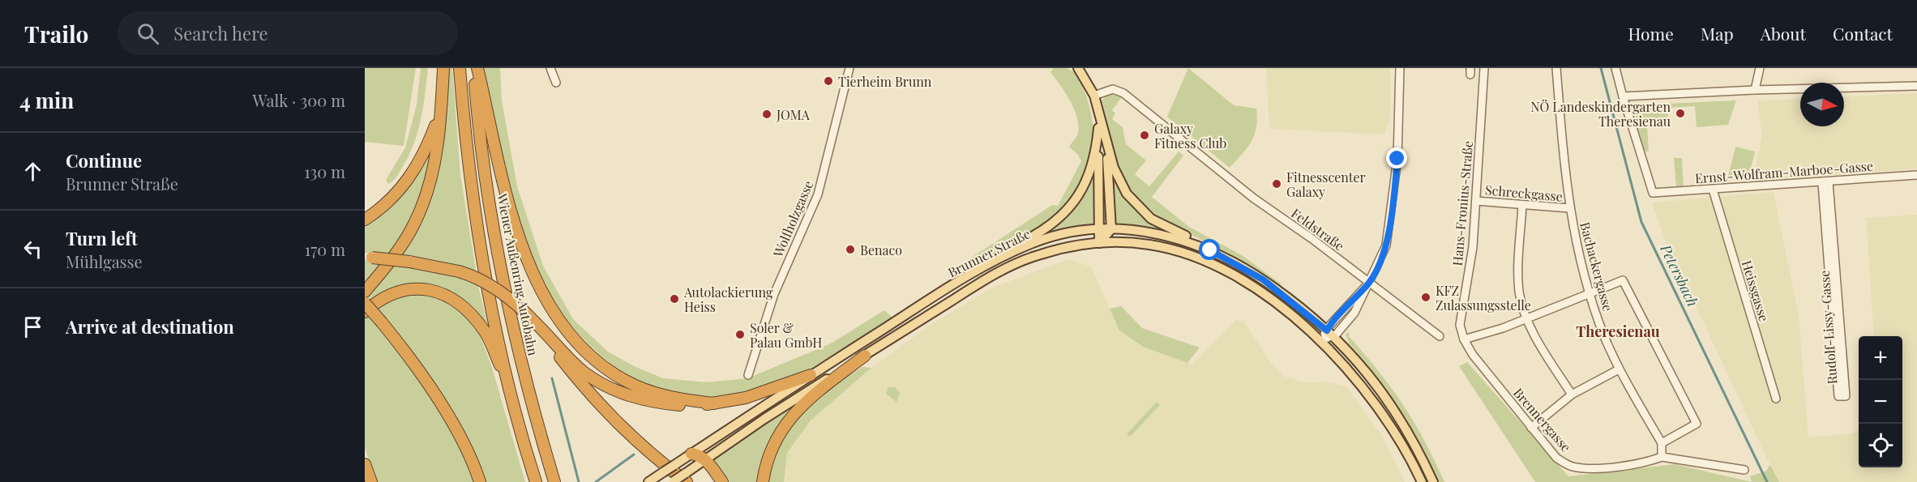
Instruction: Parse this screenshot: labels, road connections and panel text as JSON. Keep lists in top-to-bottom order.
{
  "streets": {
    "highway": ["Wiener Außenring Autobahn"],
    "main road": ["Brunner Straße"],
    "street": [
      "Ernst-Wolfram-Marboe-Gasse",
      "Schreckgasse",
      "Hans-Fronius-Straße",
      "Wolfholzgasse",
      "Feldstraße",
      "Bachackergasse",
      "Heissgasse",
      "Rudolf-Lissy-Gasse",
      "Brennergasse"
    ]
  },
  "crossings": [
    ["Ernst-Wolfram-Marboe-Gasse", "Heissgasse"],
    ["Ernst-Wolfram-Marboe-Gasse", "Rudolf-Lissy-Gasse"],
    ["Schreckgasse", "Hans-Fronius-Straße"],
    ["Schreckgasse", "Bachackergasse"],
    ["Hans-Fronius-Straße", "Brennergasse"]
  ],
  "districts": ["Theresienau"],
  "water": ["Petersbach"],
  "places": [
    "Tierheim Brunn",
    "NÖ Landeskindergarten Theresienau",
    "JOMA",
    "Galaxy Fitness Club",
    "Fitnesscenter Galaxy",
    "Benaco",
    "KFZ Zulassungsstelle",
    "Autolackierung Heiss",
    "Soler & Palau GmbH"
  ],
  "north": "right",
  "page": {
    "header": "Trailo",
    "search": "Search here",
    "nav": [
      "Home",
      "Map",
      "About",
      "Contact"
    ],
    "heading": ["4 min", "Walk · 300 m"],
    "list": [
      ["Continue", "Brunner Straße", "130 m"],
      ["Turn left", "Mühlgasse", "170 m"],
      "Arrive at destination"
    ],
    "map_buttons": ["+", "−"]
  }
}
